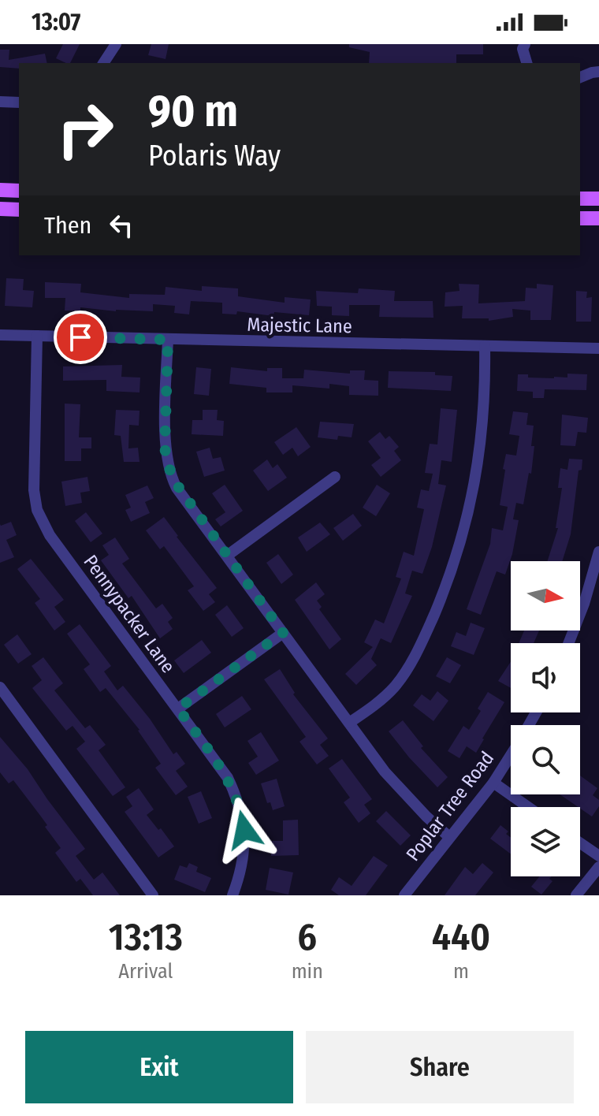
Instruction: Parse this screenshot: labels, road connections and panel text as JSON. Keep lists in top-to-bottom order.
{
  "streets": {
    "street": ["Majestic Lane", "Pennypacker Lane", "Poplar Tree Road"]
  },
  "crossings": [
    ["Majestic Lane", "Pennypacker Lane"]
  ],
  "north": "right",
  "page": {
    "status": "13:07",
    "turn": ["90 m", "Polaris Way"],
    "then": "Then",
    "eta": [
      "13:13",
      "Arrival",
      "6",
      "min",
      "440",
      "m"
    ],
    "buttons": ["Exit", "Share"]
  }
}
